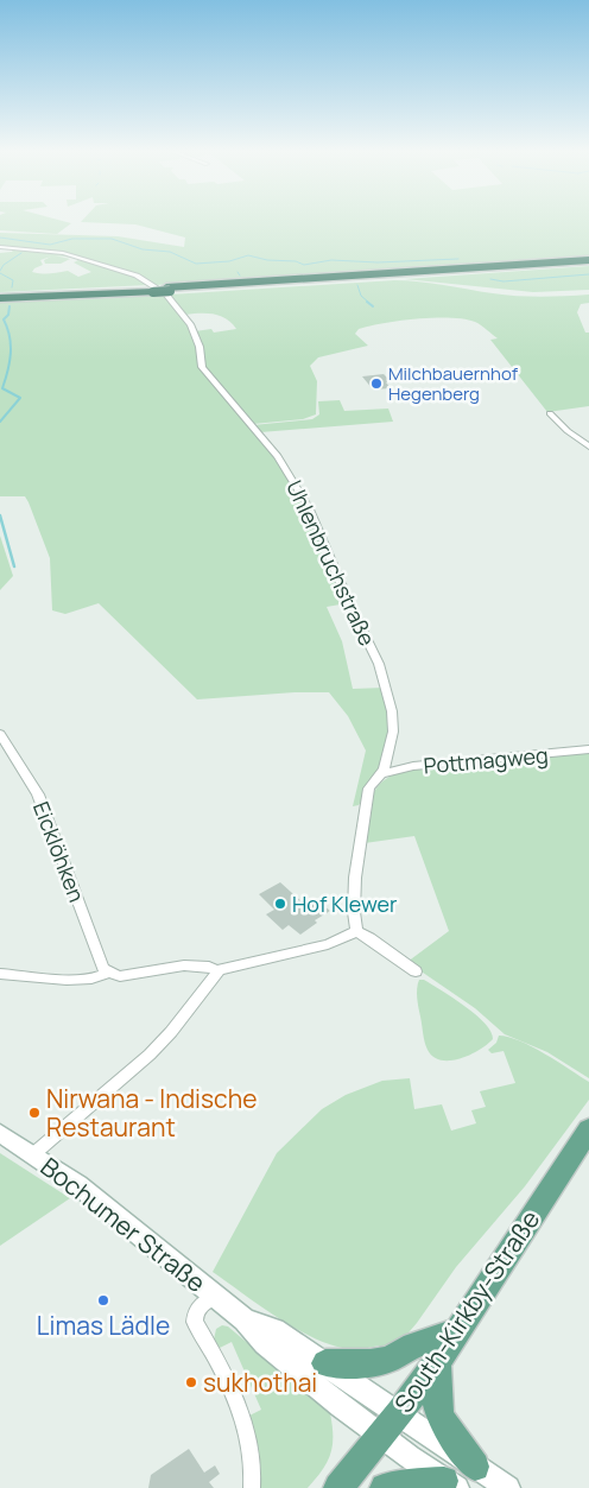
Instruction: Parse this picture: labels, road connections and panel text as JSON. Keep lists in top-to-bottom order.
{
  "streets": {
    "main road": ["Bochumer Straße", "South-Kirkby-Straße"],
    "street": ["Uhlenbruchstraße", "Pottmagweg", "Eicklöhken"]
  },
  "crossings": [
    ["Uhlenbruchstraße", "Pottmagweg"],
    ["Bochumer Straße", "South-Kirkby-Straße"]
  ],
  "places": [
    "Milchbauernhof Hegenberg",
    "Hof Klewer",
    "Nirwana - Indische Restaurant",
    "Limas Lädle",
    "sukhothai"
  ]
}
